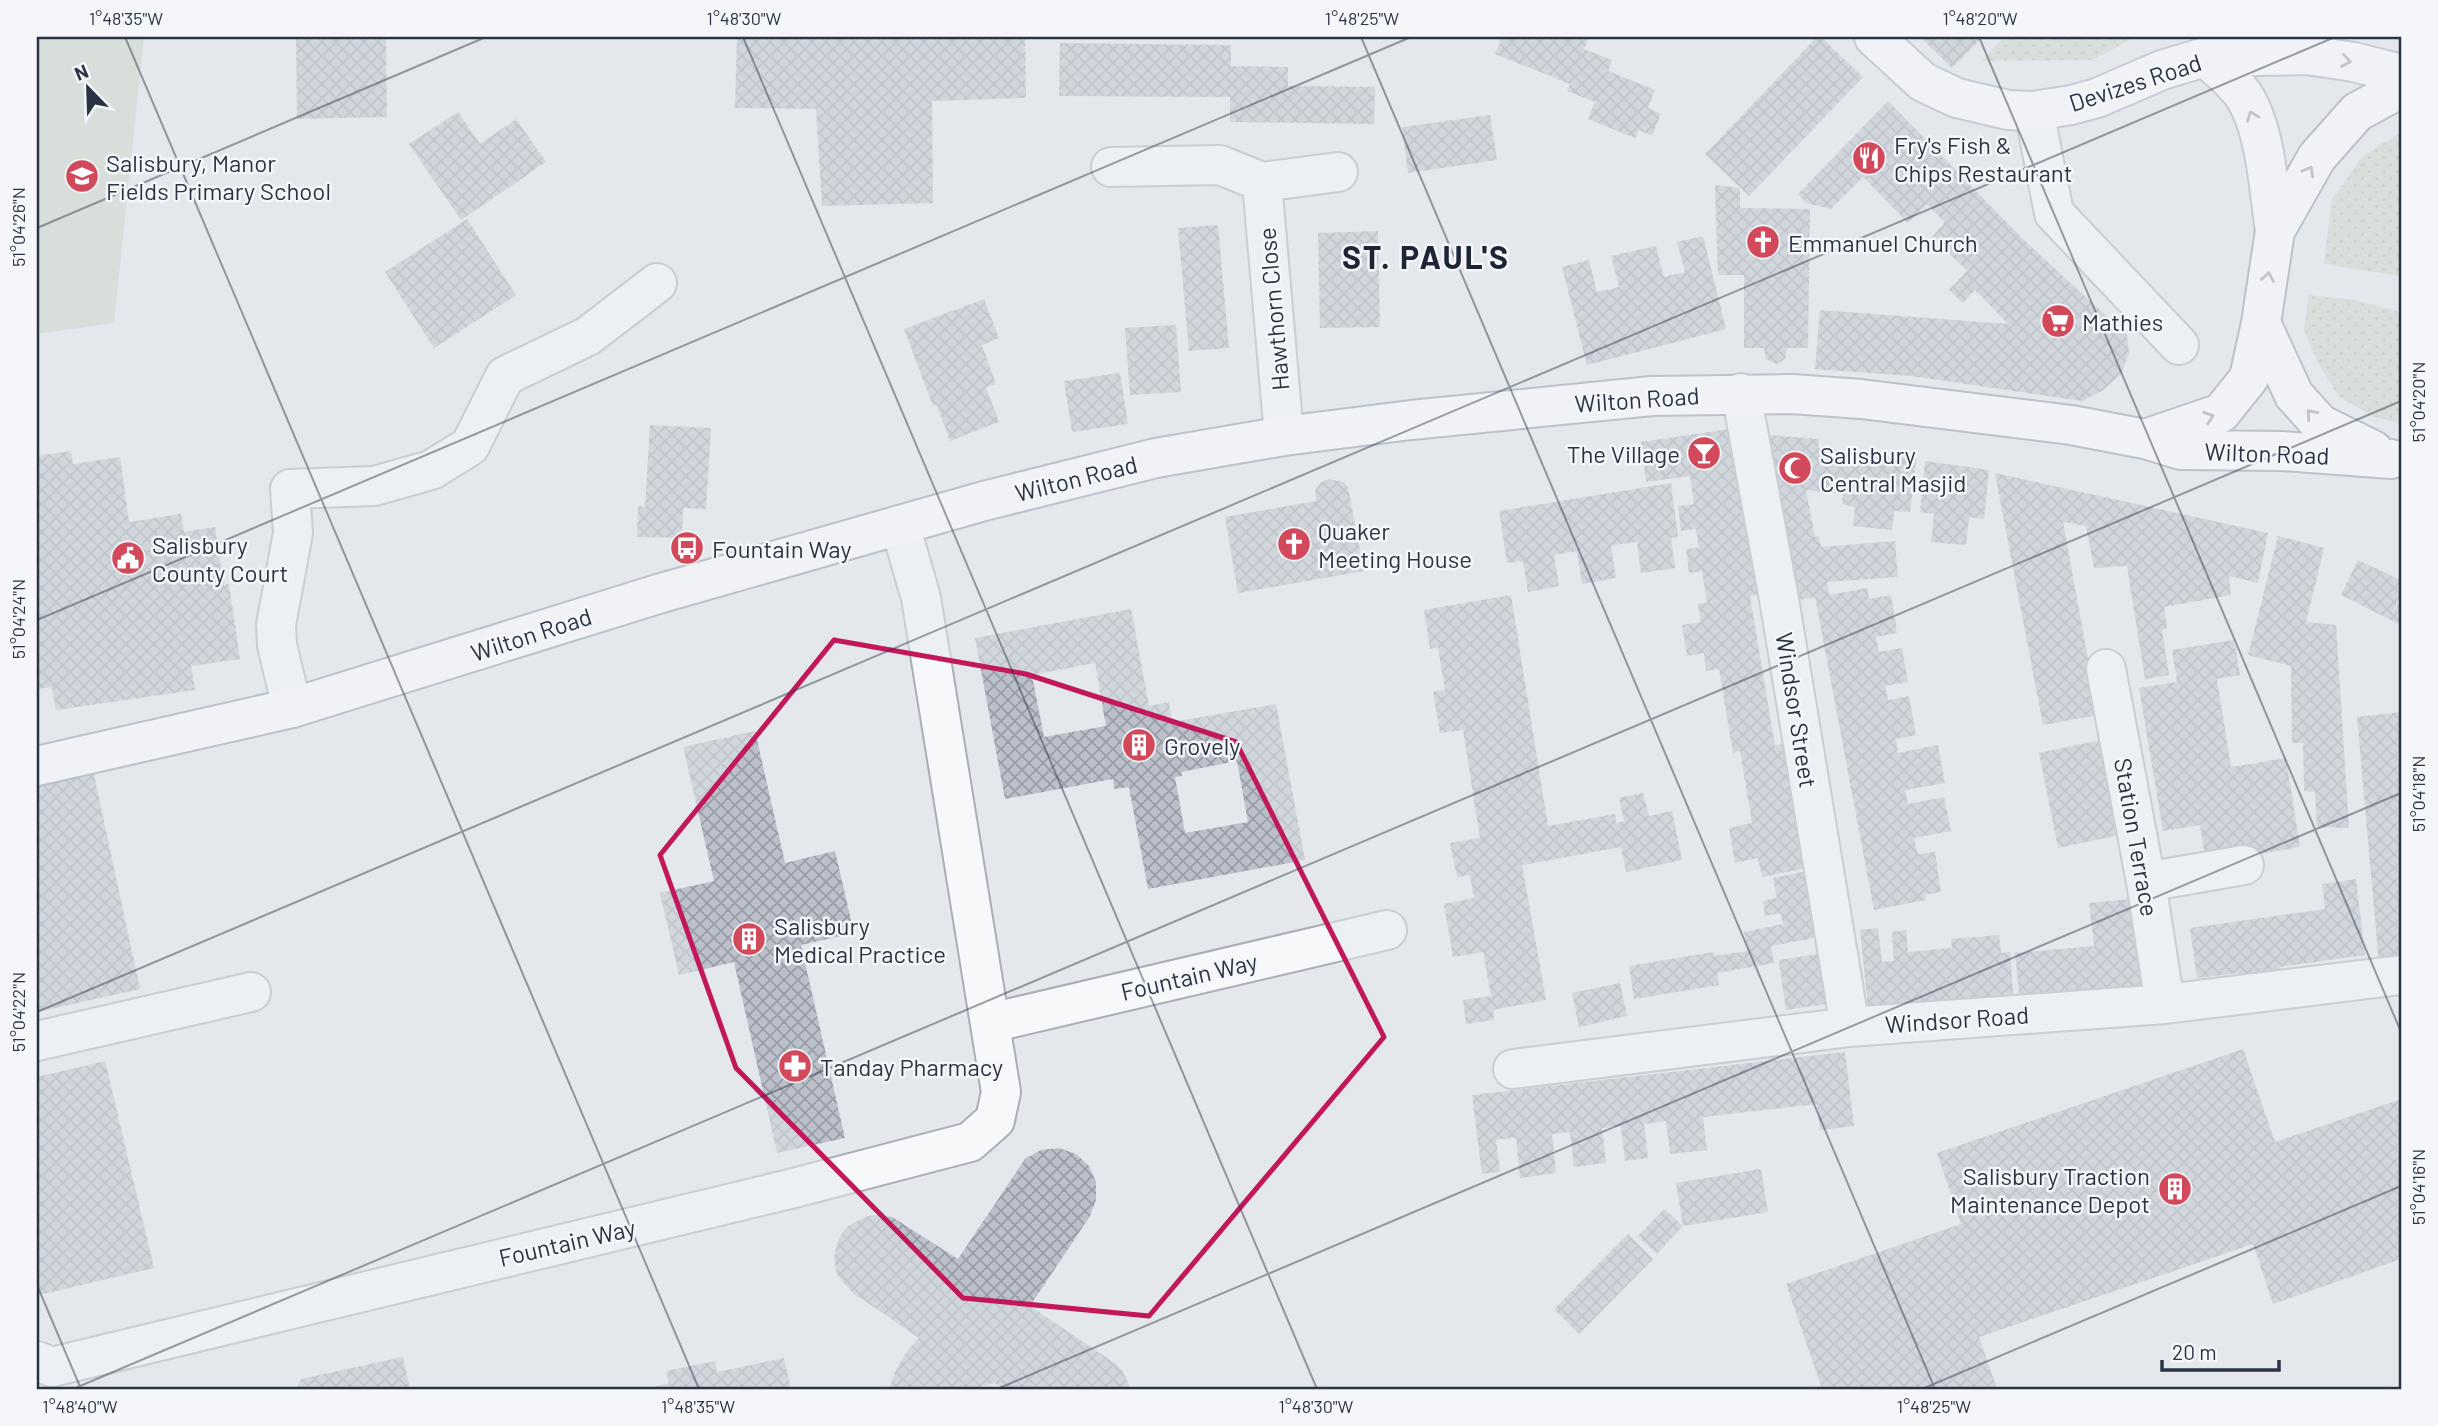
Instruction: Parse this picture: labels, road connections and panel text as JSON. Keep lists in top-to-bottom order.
{
  "streets": {
    "main road": ["Devizes Road", "Wilton Road"],
    "street": [
      "Hawthorn Close",
      "Windsor Street",
      "Station Terrace",
      "Fountain Way",
      "Windsor Road"
    ]
  },
  "crossings": [
    ["Hawthorn Close", "Wilton Road"],
    ["Wilton Road", "Windsor Street"],
    ["Wilton Road", "Fountain Way"],
    ["Windsor Street", "Windsor Road"],
    ["Station Terrace", "Windsor Road"]
  ],
  "districts": ["ST. PAUL'S"],
  "places": {
    "restaurant": ["Fry's Fish & Chips Restaurant"],
    "school or university": ["Salisbury, Manor Fields Primary School"],
    "church": ["Emmanuel Church", "Quaker Meeting House"],
    "supermarket": ["Mathies"],
    "bar": ["The Village"],
    "mosque": ["Salisbury Central Masjid"],
    "bus stop": ["Fountain Way"],
    "public building": ["Salisbury County Court"],
    "building": ["Grovely", "Salisbury Medical Practice", "Salisbury Traction Maintenance Depot"],
    "pharmacy": ["Tanday Pharmacy"]
  },
  "scale_bar": "20 m",
  "north": "top left",
  "coordinates": [
    "1°48'35\"W",
    "1°48'30\"W",
    "1°48'25\"W",
    "1°48'20\"W",
    "51°04'26\"N",
    "51°04'20\"N",
    "51°04'24\"N",
    "51°04'18\"N",
    "51°04'22\"N",
    "51°04'16\"N",
    "1°48'40\"W"
  ]
}
